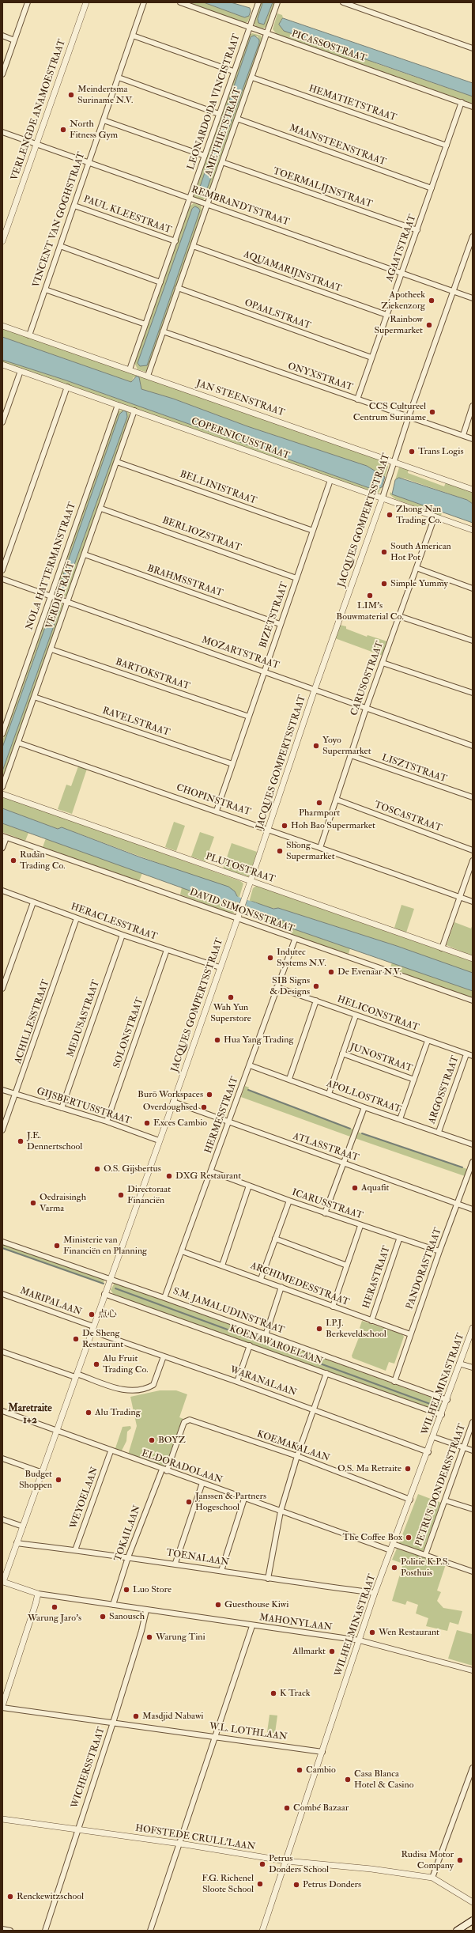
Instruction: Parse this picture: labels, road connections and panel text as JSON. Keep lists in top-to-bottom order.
{
  "streets": {
    "street": [
      "PICASSOSTRAAT",
      "LEONARDO DA VINCISTRAAT",
      "HEMATIETSTRAAT",
      "VERLENGDE ANAMOESTRAAT",
      "AMETHIETSTRAAT",
      "MAANSTEENSTRAAT",
      "TOERMALIJNSTRAAT",
      "REMBRANDTSTRAAT",
      "PAUL KLEESTRAAT",
      "VINCENT VAN GOGHSTRAAT",
      "AGAATSTRAAT",
      "AQUAMARIJNSTRAAT",
      "OPAALSTRAAT",
      "ONYXSTRAAT",
      "JAN STEENSTRAAT",
      "COPERNICUSSTRAAT",
      "BELLINISTRAAT",
      "JACQUES GOMPERTSSTRAAT",
      "BERLIOZSTRAAT",
      "NOLA HATTERMANSTRAAT",
      "BRAHMSSTRAAT",
      "VERDISTRAAT",
      "BIZETSTRAAT",
      "MOZARTSTRAAT",
      "BARTOKSTRAAT",
      "CARUSOSTRAAT",
      "RAVELSTRAAT",
      "LISZTSTRAAT",
      "CHOPINSTRAAT",
      "TOSCASTRAAT",
      "PLUTOSTRAAT",
      "DAVID SIMONSSTRAAT",
      "HERACLESSTRAAT",
      "HELICONSTRAAT",
      "MEDUSASTRAAT",
      "ACHILLESSTRAAT",
      "SOLONSTRAAT",
      "JUNOSTRAAT",
      "ARGOSSTRAAT",
      "APOLLOSTRAAT",
      "GIJSBERTUSSTRAAT",
      "HERMESSTRAAT",
      "ATLASSTRAAT",
      "ICARUSSTRAAT",
      "PANDORASTRAAT",
      "HERASTRAAT",
      "ARCHIMEDESSTRAAT",
      "MARIPALAAN",
      "S.M. JAMALUDINSTRAAT",
      "KOENAWAROELAAN",
      "WARANALAAN",
      "WILHELMINASTRAAT",
      "KOEMAKALAAN",
      "ELDORADOLAAN",
      "PETRUS DONDERSSTRAAT",
      "WEYOELAAN",
      "TOKAILAAN",
      "TOENALAAN",
      "MAHONYLAAN",
      "W.L. LOTHLAAN",
      "WICHERSSTRAAT",
      "HOFSTEDE CRULL'LAAN"
    ]
  },
  "crossings": [
    ["PICASSOSTRAAT", "LEONARDO DA VINCISTRAAT"],
    ["PICASSOSTRAAT", "AMETHIETSTRAAT"],
    ["PICASSOSTRAAT", "AGAATSTRAAT"],
    ["LEONARDO DA VINCISTRAAT", "REMBRANDTSTRAAT"],
    ["LEONARDO DA VINCISTRAAT", "PAUL KLEESTRAAT"],
    ["LEONARDO DA VINCISTRAAT", "JAN STEENSTRAAT"],
    ["HEMATIETSTRAAT", "AMETHIETSTRAAT"],
    ["HEMATIETSTRAAT", "AGAATSTRAAT"],
    ["VERLENGDE ANAMOESTRAAT", "REMBRANDTSTRAAT"],
    ["AMETHIETSTRAAT", "MAANSTEENSTRAAT"],
    ["AMETHIETSTRAAT", "TOERMALIJNSTRAAT"],
    ["AMETHIETSTRAAT", "REMBRANDTSTRAAT"],
    ["AMETHIETSTRAAT", "AQUAMARIJNSTRAAT"],
    ["AMETHIETSTRAAT", "OPAALSTRAAT"],
    ["AMETHIETSTRAAT", "ONYXSTRAAT"],
    ["AMETHIETSTRAAT", "JAN STEENSTRAAT"],
    ["MAANSTEENSTRAAT", "AGAATSTRAAT"],
    ["TOERMALIJNSTRAAT", "AGAATSTRAAT"],
    ["REMBRANDTSTRAAT", "VINCENT VAN GOGHSTRAAT"],
    ["REMBRANDTSTRAAT", "AGAATSTRAAT"],
    ["REMBRANDTSTRAAT", "JACQUES GOMPERTSSTRAAT"],
    ["PAUL KLEESTRAAT", "VINCENT VAN GOGHSTRAAT"],
    ["VINCENT VAN GOGHSTRAAT", "JAN STEENSTRAAT"],
    ["AGAATSTRAAT", "AQUAMARIJNSTRAAT"],
    ["AGAATSTRAAT", "OPAALSTRAAT"],
    ["AGAATSTRAAT", "ONYXSTRAAT"],
    ["ONYXSTRAAT", "JACQUES GOMPERTSSTRAAT"],
    ["JAN STEENSTRAAT", "JACQUES GOMPERTSSTRAAT"],
    ["COPERNICUSSTRAAT", "JACQUES GOMPERTSSTRAAT"],
    ["COPERNICUSSTRAAT", "NOLA HATTERMANSTRAAT"],
    ["COPERNICUSSTRAAT", "VERDISTRAAT"],
    ["COPERNICUSSTRAAT", "BIZETSTRAAT"],
    ["COPERNICUSSTRAAT", "CARUSOSTRAAT"],
    ["BELLINISTRAAT", "VERDISTRAAT"],
    ["BELLINISTRAAT", "BIZETSTRAAT"],
    ["JACQUES GOMPERTSSTRAAT", "MOZARTSTRAAT"],
    ["JACQUES GOMPERTSSTRAAT", "CHOPINSTRAAT"],
    ["JACQUES GOMPERTSSTRAAT", "PLUTOSTRAAT"],
    ["JACQUES GOMPERTSSTRAAT", "DAVID SIMONSSTRAAT"],
    ["JACQUES GOMPERTSSTRAAT", "HERACLESSTRAAT"],
    ["JACQUES GOMPERTSSTRAAT", "GIJSBERTUSSTRAAT"],
    ["JACQUES GOMPERTSSTRAAT", "ATLASSTRAAT"],
    ["JACQUES GOMPERTSSTRAAT", "MARIPALAAN"],
    ["JACQUES GOMPERTSSTRAAT", "S.M. JAMALUDINSTRAAT"],
    ["JACQUES GOMPERTSSTRAAT", "KOENAWAROELAAN"],
    ["JACQUES GOMPERTSSTRAAT", "WARANALAAN"],
    ["JACQUES GOMPERTSSTRAAT", "ELDORADOLAAN"],
    ["JACQUES GOMPERTSSTRAAT", "TOENALAAN"],
    ["JACQUES GOMPERTSSTRAAT", "MAHONYLAAN"],
    ["BERLIOZSTRAAT", "VERDISTRAAT"],
    ["BERLIOZSTRAAT", "BIZETSTRAAT"],
    ["NOLA HATTERMANSTRAAT", "MOZARTSTRAAT"],
    ["BRAHMSSTRAAT", "VERDISTRAAT"],
    ["BRAHMSSTRAAT", "BIZETSTRAAT"],
    ["VERDISTRAAT", "MOZARTSTRAAT"],
    ["VERDISTRAAT", "BARTOKSTRAAT"],
    ["VERDISTRAAT", "RAVELSTRAAT"],
    ["VERDISTRAAT", "CHOPINSTRAAT"],
    ["BIZETSTRAAT", "MOZARTSTRAAT"],
    ["BIZETSTRAAT", "BARTOKSTRAAT"],
    ["BIZETSTRAAT", "RAVELSTRAAT"],
    ["BIZETSTRAAT", "CHOPINSTRAAT"],
    ["MOZARTSTRAAT", "CARUSOSTRAAT"],
    ["CARUSOSTRAAT", "LISZTSTRAAT"],
    ["CARUSOSTRAAT", "CHOPINSTRAAT"],
    ["CARUSOSTRAAT", "TOSCASTRAAT"],
    ["DAVID SIMONSSTRAAT", "HERMESSTRAAT"],
    ["HERACLESSTRAAT", "MEDUSASTRAAT"],
    ["HERACLESSTRAAT", "ACHILLESSTRAAT"],
    ["HERACLESSTRAAT", "SOLONSTRAAT"],
    ["HELICONSTRAAT", "ARGOSSTRAAT"],
    ["HELICONSTRAAT", "HERMESSTRAAT"],
    ["MEDUSASTRAAT", "GIJSBERTUSSTRAAT"],
    ["ACHILLESSTRAAT", "GIJSBERTUSSTRAAT"],
    ["SOLONSTRAAT", "GIJSBERTUSSTRAAT"],
    ["ARGOSSTRAAT", "APOLLOSTRAAT"],
    ["APOLLOSTRAAT", "HERMESSTRAAT"],
    ["HERMESSTRAAT", "ATLASSTRAAT"],
    ["HERMESSTRAAT", "ICARUSSTRAAT"],
    ["HERMESSTRAAT", "ARCHIMEDESSTRAAT"],
    ["HERMESSTRAAT", "S.M. JAMALUDINSTRAAT"],
    ["ATLASSTRAAT", "PANDORASTRAAT"],
    ["ICARUSSTRAAT", "PANDORASTRAAT"],
    ["ICARUSSTRAAT", "HERASTRAAT"],
    ["PANDORASTRAAT", "ARCHIMEDESSTRAAT"],
    ["PANDORASTRAAT", "S.M. JAMALUDINSTRAAT"],
    ["HERASTRAAT", "ARCHIMEDESSTRAAT"],
    ["MARIPALAAN", "WARANALAAN"],
    ["S.M. JAMALUDINSTRAAT", "WILHELMINASTRAAT"],
    ["KOENAWAROELAAN", "WILHELMINASTRAAT"],
    ["WARANALAAN", "WILHELMINASTRAAT"],
    ["WILHELMINASTRAAT", "KOEMAKALAAN"],
    ["WILHELMINASTRAAT", "ELDORADOLAAN"],
    ["WILHELMINASTRAAT", "TOENALAAN"],
    ["WILHELMINASTRAAT", "MAHONYLAAN"],
    ["WILHELMINASTRAAT", "W.L. LOTHLAAN"],
    ["WILHELMINASTRAAT", "HOFSTEDE CRULL'LAAN"],
    ["KOEMAKALAAN", "ELDORADOLAAN"],
    ["ELDORADOLAAN", "WEYOELAAN"],
    ["ELDORADOLAAN", "TOKAILAAN"],
    ["WEYOELAAN", "TOENALAAN"],
    ["TOKAILAAN", "TOENALAAN"],
    ["TOKAILAAN", "MAHONYLAAN"],
    ["MAHONYLAAN", "WICHERSSTRAAT"],
    ["W.L. LOTHLAAN", "WICHERSSTRAAT"],
    ["WICHERSSTRAAT", "HOFSTEDE CRULL'LAAN"]
  ],
  "districts": ["Maretraite 1+2"],
  "places": [
    "Meindertsma Suriname N.V.",
    "North Fitness Gym",
    "Apotheek Ziekenzorg",
    "Rainbow Supermarket",
    "CCS Cultureel Centrum Suriname",
    "Trans Logis",
    "Zhong Nan Trading Co.",
    "South American Hot Pot",
    "Simple Yummy",
    "LIM's Bouwmaterial Co.",
    "Yoyo Supermarket",
    "Pharmport",
    "Hoh Bao Supermarket",
    "Shong Supermarket",
    "Rudan Trading Co.",
    "Indutec Systems N.V.",
    "De Evenaar N.V.",
    "SIB Signs & Designs",
    "Wah Yun Superstore",
    "Hua Yang Trading",
    "Burō Workspaces",
    "Overdoughsed",
    "Exces Cambio",
    "J.E. Dennertschool",
    "O.S. Gijsbertus",
    "DXG Restaurant",
    "Aquafit",
    "Directoraat Financiën",
    "Oedraisingh Varma",
    "Ministerie van Financiën en Planning",
    "点心",
    "I.P.J. Berkeveldschool",
    "De Sheng Restaurant",
    "Alu Fruit Trading Co.",
    "Alu Trading",
    "BOYZ",
    "O.S. Ma Retraite",
    "Budget Shoppen",
    "Janssen & Partners Hogeschool",
    "The Coffee Box",
    "Politie K.P.S. Posthuis",
    "Luo Store",
    "Guesthouse Kiwi",
    "Warung Jaro's",
    "Sanousch",
    "Wen Restaurant",
    "Warung Tini",
    "Allmarkt",
    "K Track",
    "Masdjid Nabawi",
    "Cambio",
    "Casa Blanca Hotel & Casino",
    "Combé Bazaar",
    "Rudisa Motor Company",
    "Petrus Donders School",
    "F.G. Richenel Sloote School",
    "Petrus Donders",
    "Renckewitzschool"
  ]
}
